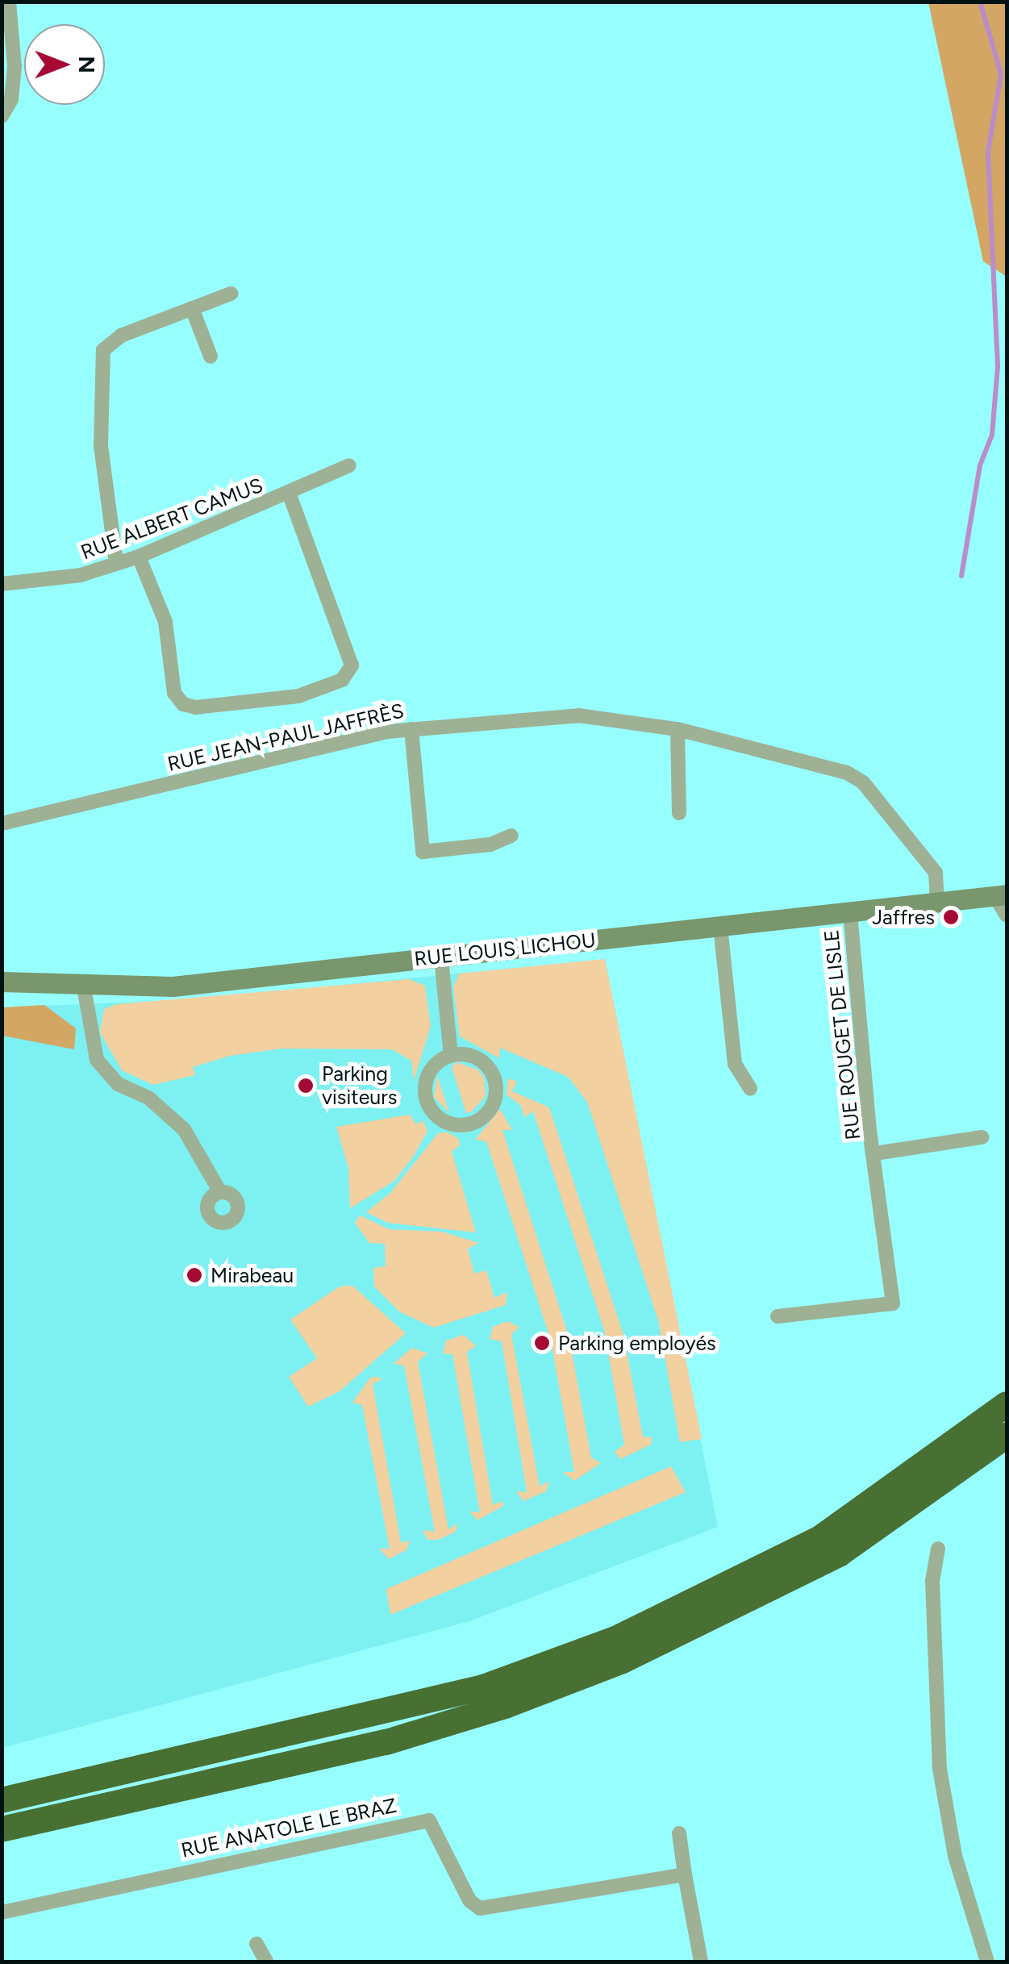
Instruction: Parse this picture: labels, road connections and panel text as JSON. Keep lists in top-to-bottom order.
{
  "streets": {
    "main road": ["RUE LOUIS LICHOU"],
    "street": [
      "RUE ALBERT CAMUS",
      "RUE JEAN-PAUL JAFFRÈS",
      "RUE ROUGET DE LISLE",
      "RUE ANATOLE LE BRAZ"
    ]
  },
  "crossings": [
    ["RUE JEAN-PAUL JAFFRÈS", "RUE LOUIS LICHOU"],
    ["RUE LOUIS LICHOU", "RUE ROUGET DE LISLE"]
  ],
  "places": [
    "Jaffres",
    "Parking visiteurs",
    "Mirabeau",
    "Parking employés"
  ],
  "north": "right"
}
